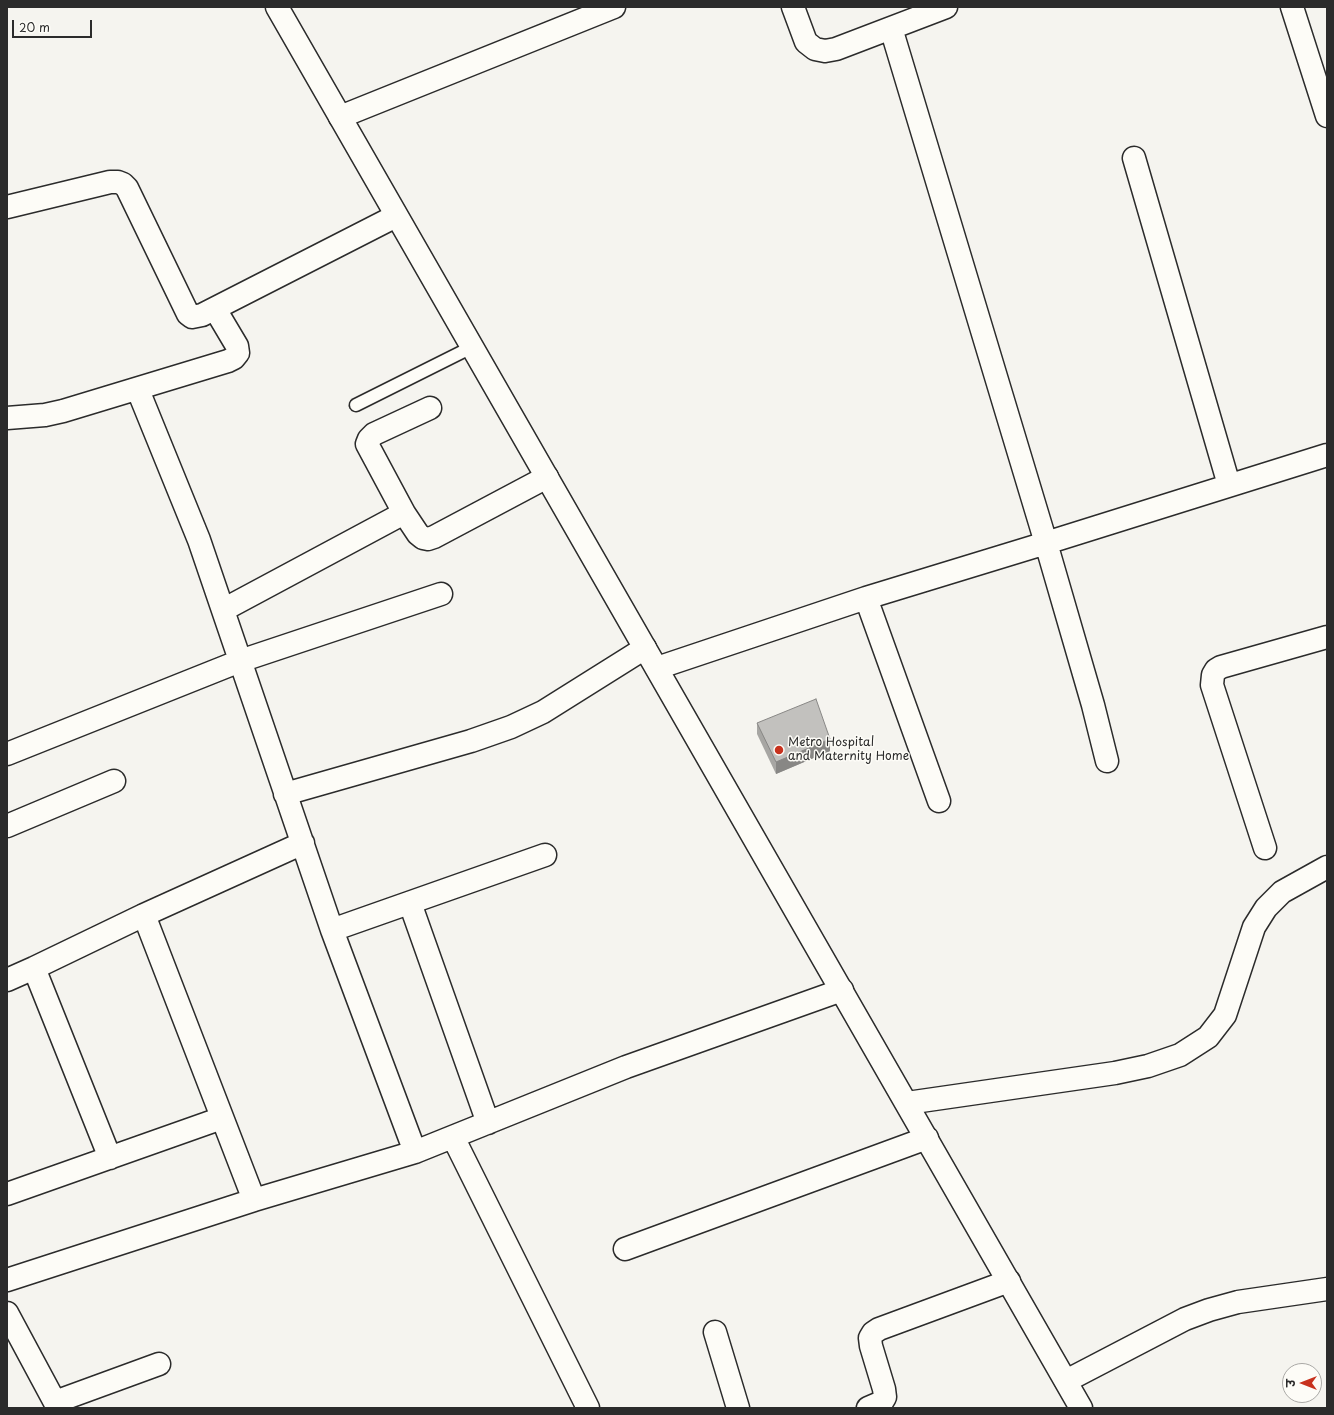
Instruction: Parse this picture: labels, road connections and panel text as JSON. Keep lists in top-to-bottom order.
{
  "places": ["Metro Hospital and Maternity Home"],
  "scale_bar": "20 m",
  "north": "left"
}
